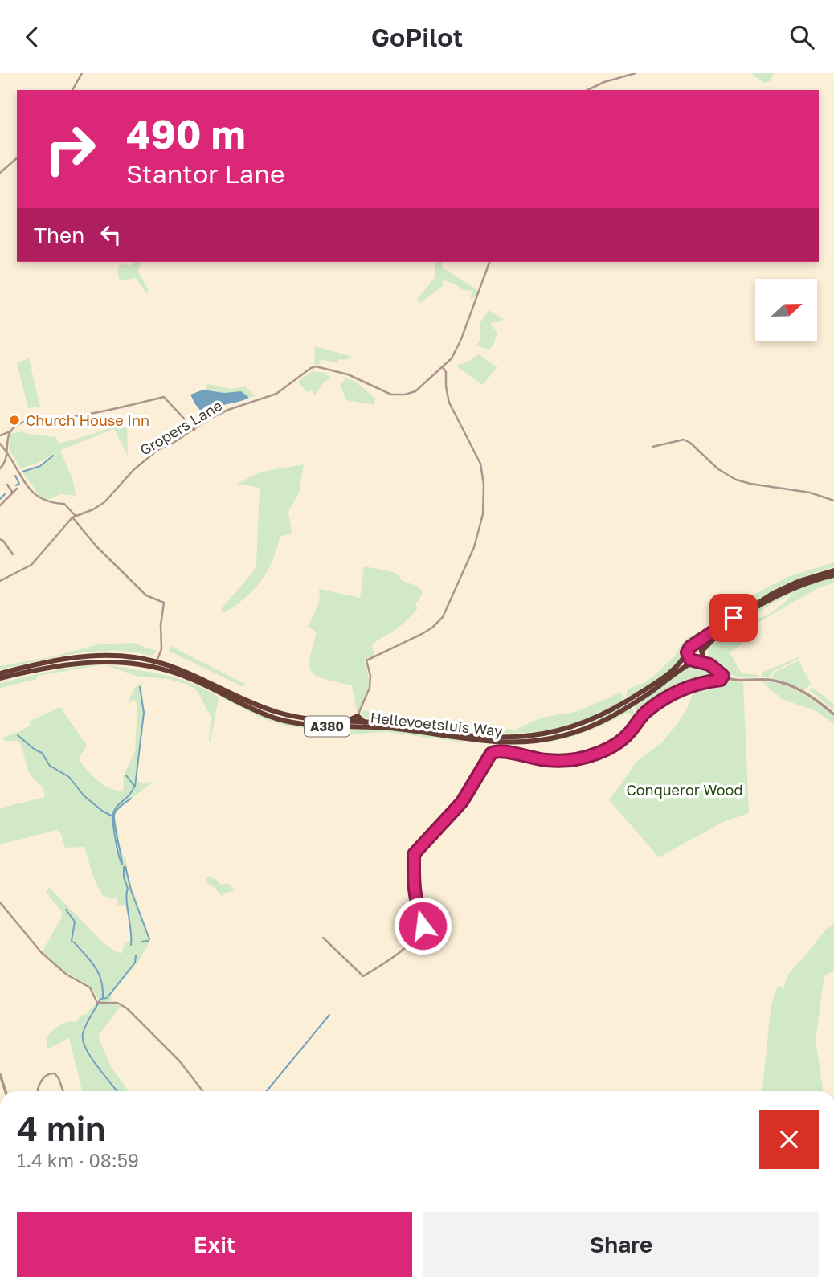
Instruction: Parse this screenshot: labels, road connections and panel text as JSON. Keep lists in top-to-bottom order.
{
  "streets": {
    "highway": ["Hellevoetsluis Way", "A380"],
    "street": ["Gropers Lane"]
  },
  "parks": ["Conqueror Wood"],
  "places": ["Church House Inn"],
  "north": "right",
  "page": {
    "header": "GoPilot",
    "turn": ["490 m", "Stantor Lane"],
    "then": "Then",
    "heading": ["4 min", "1.4 km · 08:59"],
    "buttons": ["Exit", "Share"]
  }
}
